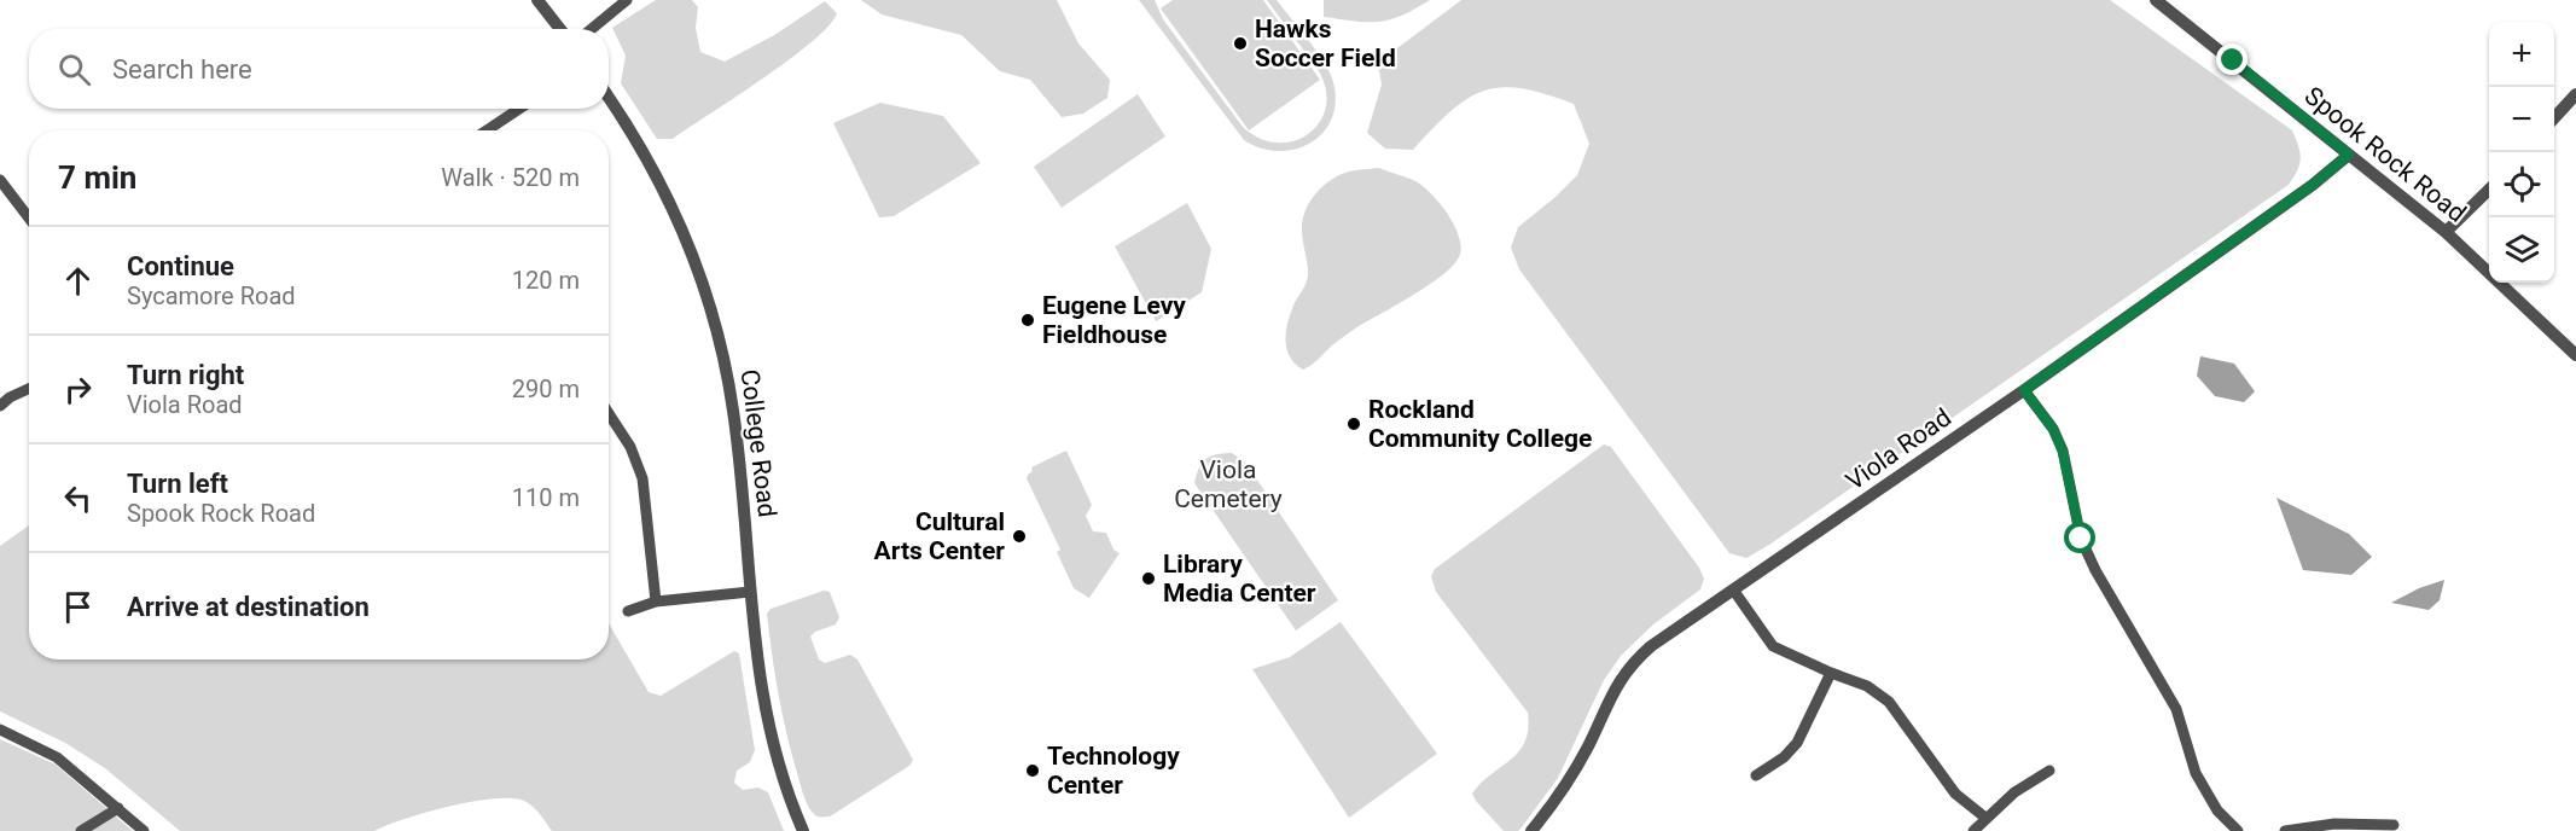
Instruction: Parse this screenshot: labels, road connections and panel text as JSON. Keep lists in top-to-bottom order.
{
  "streets": {
    "street": ["Spook Rock Road", "College Road", "Viola Road"]
  },
  "crossings": [
    ["Spook Rock Road", "Viola Road"]
  ],
  "parks": ["Viola Cemetery"],
  "places": [
    "Hawks Soccer Field",
    "Eugene Levy Fieldhouse",
    "Rockland Community College",
    "Cultural Arts Center",
    "Library Media Center",
    "Technology Center"
  ],
  "page": {
    "map_buttons": ["+", "−"],
    "search": "Search here",
    "heading": ["7 min", "Walk · 520 m"],
    "list": [
      ["Continue", "Sycamore Road", "120 m"],
      ["Turn right", "Viola Road", "290 m"],
      ["Turn left", "Spook Rock Road", "110 m"],
      "Arrive at destination"
    ]
  }
}
